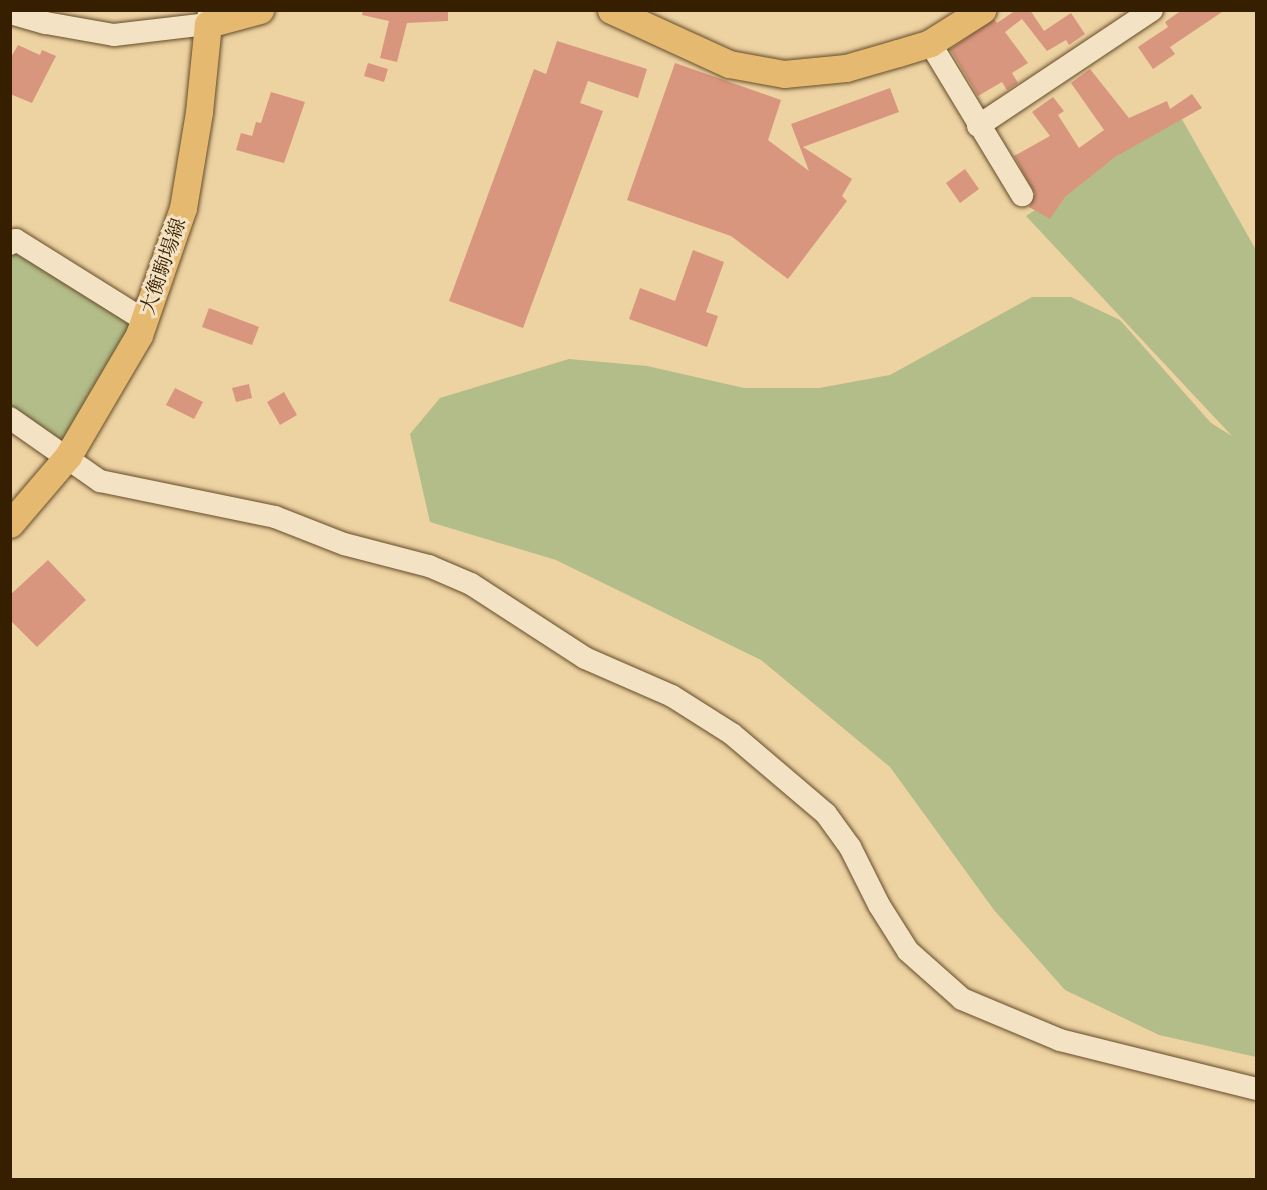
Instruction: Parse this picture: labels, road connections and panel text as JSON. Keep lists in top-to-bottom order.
{
  "streets": {
    "main road": ["大衡駒場線"]
  }
}
